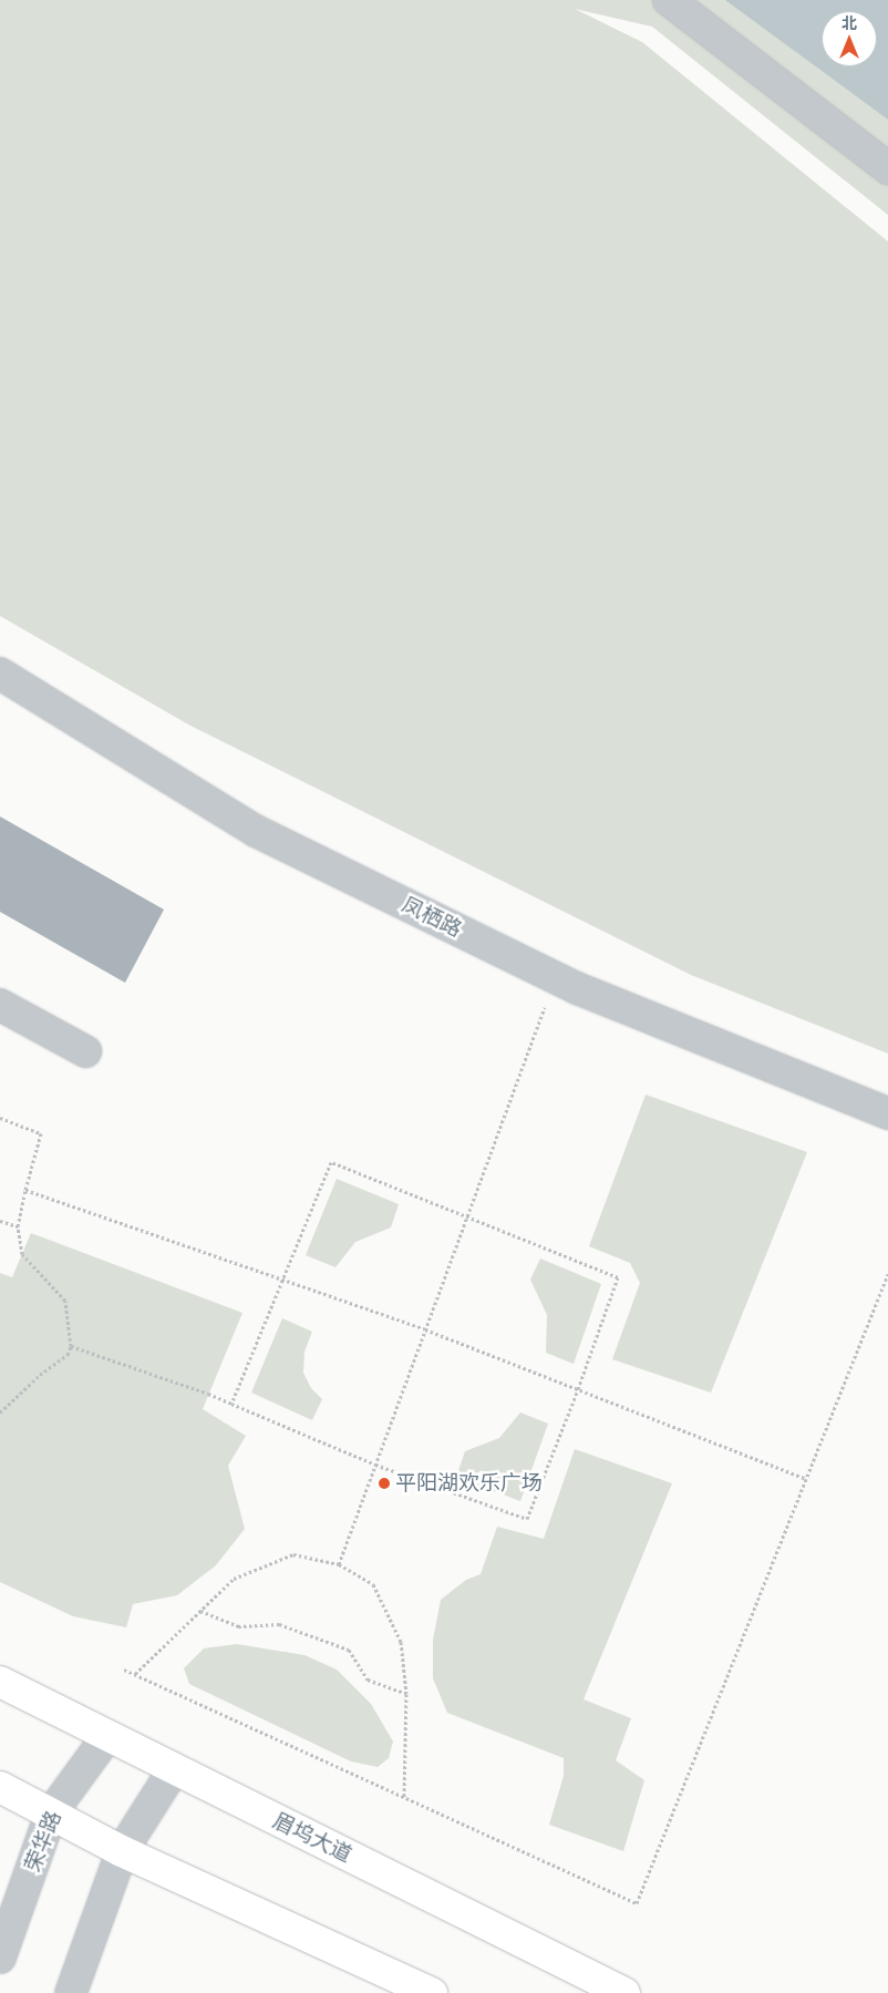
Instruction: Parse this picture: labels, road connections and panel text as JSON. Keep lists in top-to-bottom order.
{
  "streets": {
    "main road": ["眉坞大道"],
    "street": ["凤栖路", "荣华路"]
  },
  "crossings": [
    ["眉坞大道", "荣华路"]
  ],
  "places": ["平阳湖欢乐广场"],
  "north": "top"
}
